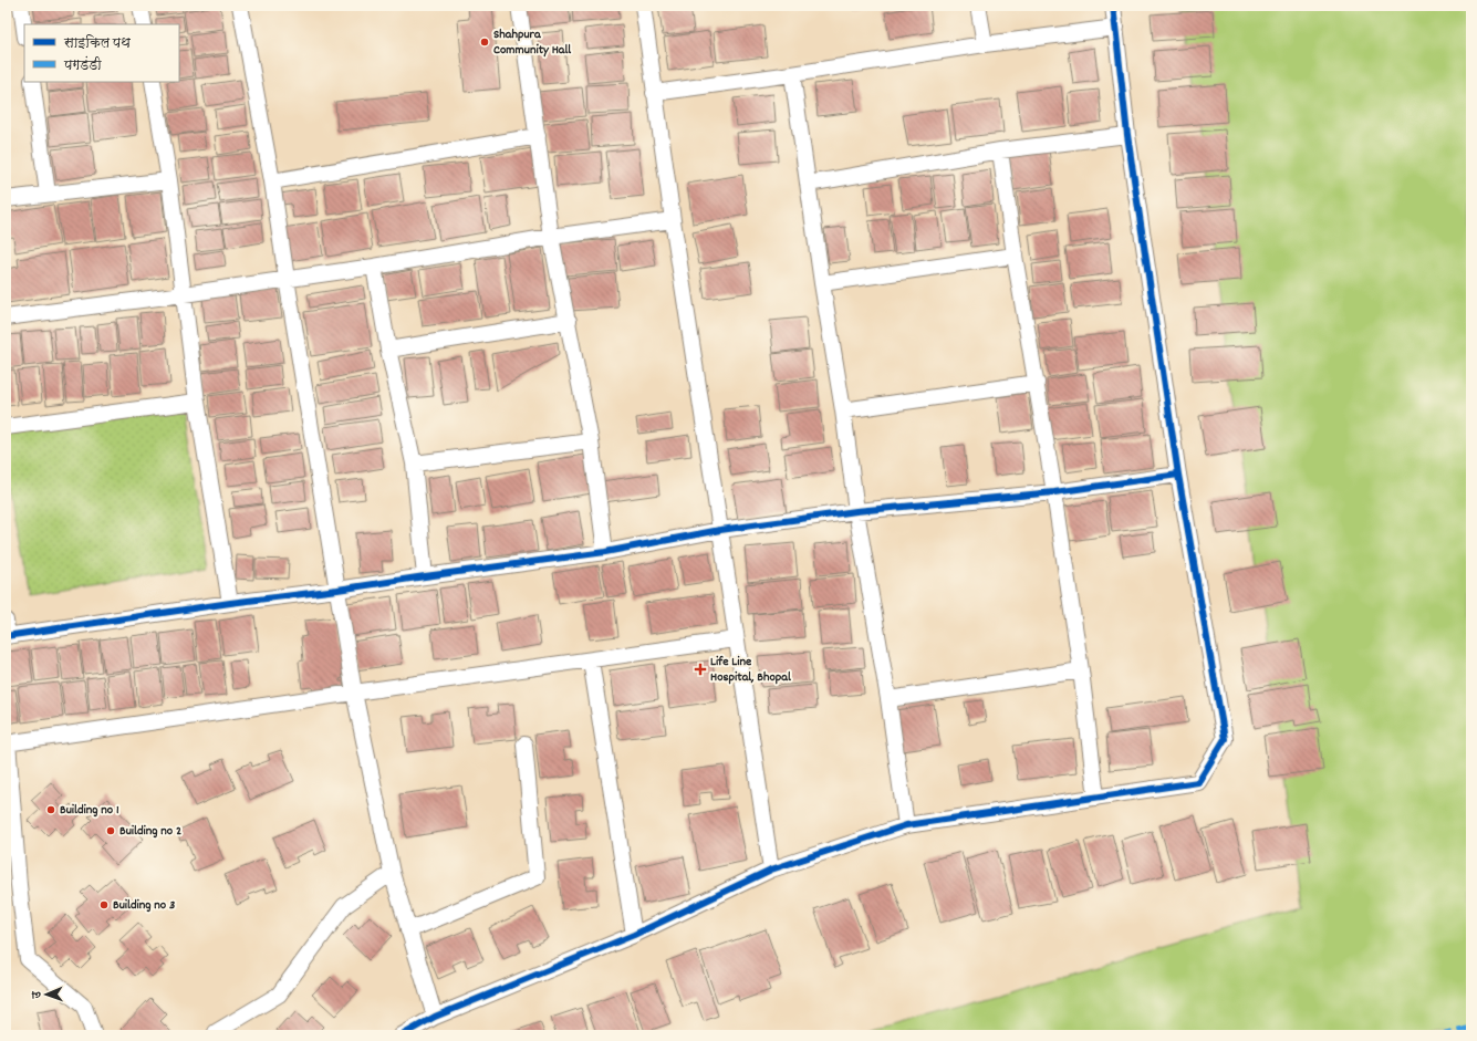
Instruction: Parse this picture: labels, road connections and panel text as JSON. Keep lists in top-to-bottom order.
{
  "places": {
    "other": [
      "Shahpura Community Hall",
      "Building no 1",
      "Building no 2",
      "Building no 3"
    ],
    "health": ["Life Line Hospital, Bhopal"]
  },
  "legend": ["साइकिल पथ", "पगडंडी"],
  "north": "left"
}
